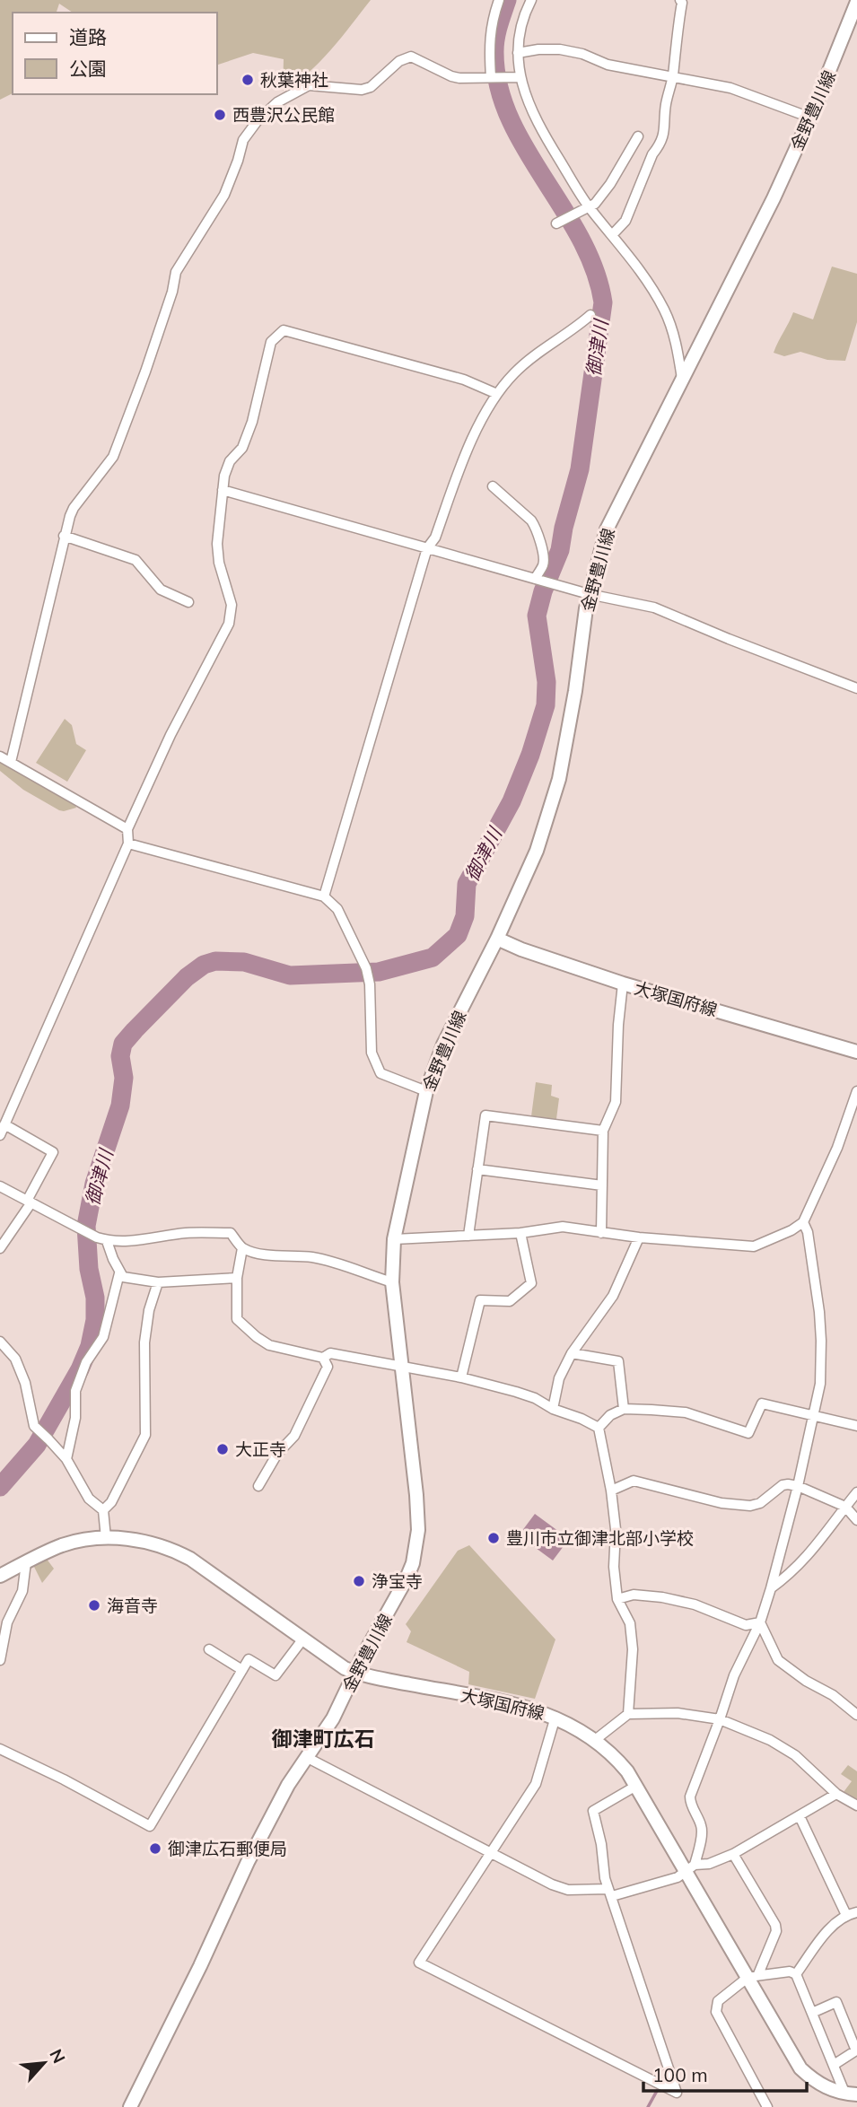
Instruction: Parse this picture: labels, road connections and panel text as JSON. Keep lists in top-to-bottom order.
{
  "streets": {
    "main road": ["金野豊川線", "大塚国府線"]
  },
  "crossings": [
    ["金野豊川線", "大塚国府線"]
  ],
  "districts": ["御津町広石"],
  "water": ["御津川"],
  "places": [
    "秋葉神社",
    "西豊沢公民館",
    "大正寺",
    "豊川市立御津北部小学校",
    "浄宝寺",
    "海音寺",
    "御津広石郵便局"
  ],
  "legend": ["道路", "公園"],
  "scale_bar": "100 m",
  "north": "top right"
}
